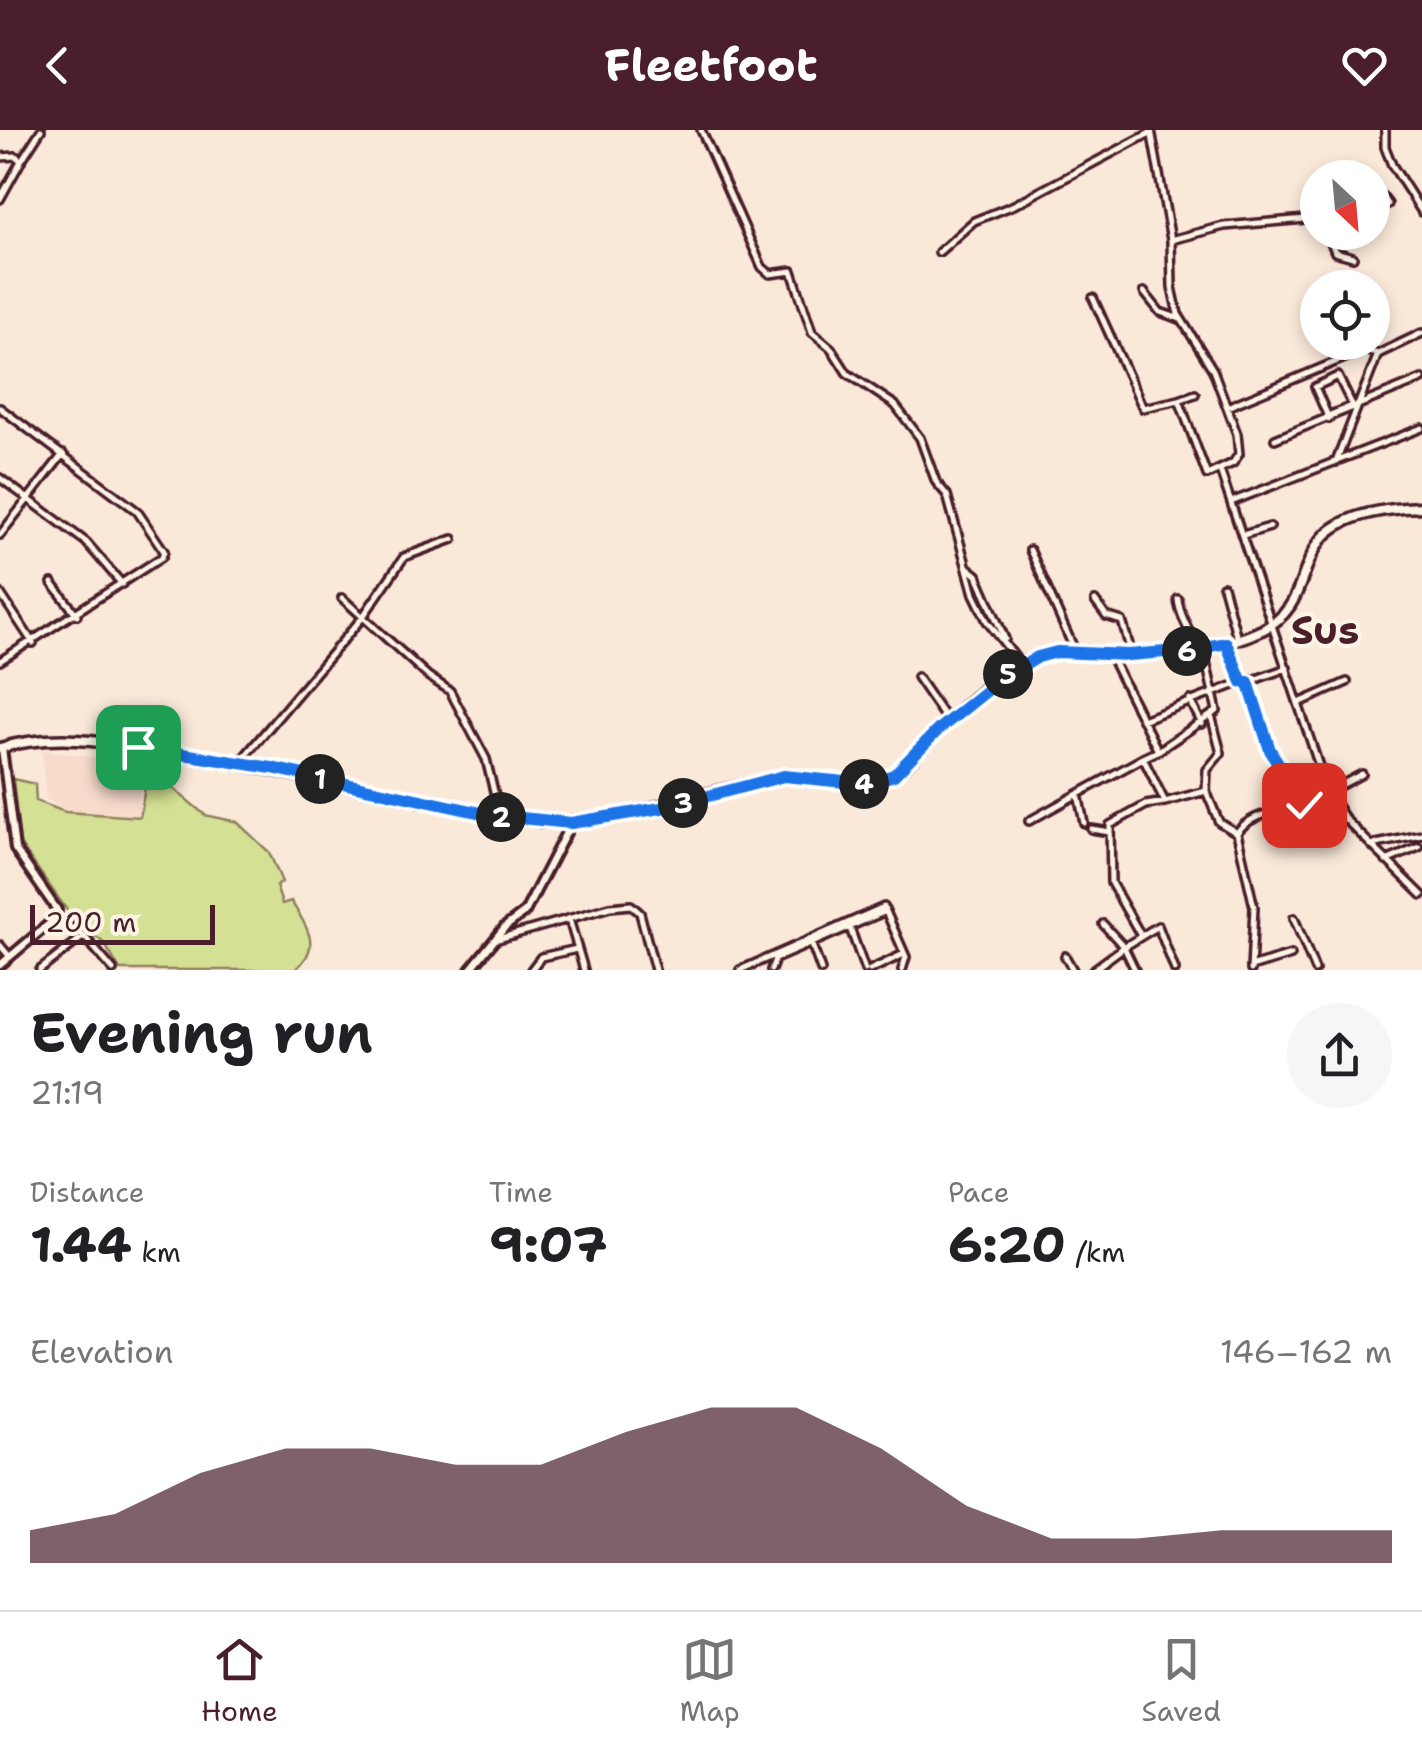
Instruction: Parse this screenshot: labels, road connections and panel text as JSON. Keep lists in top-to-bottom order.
{
  "districts": ["Sus"],
  "scale_bar": "200 m",
  "north": "bottom right",
  "page": {
    "header": "Fleetfoot",
    "pins": [
      "6",
      "5",
      "1",
      "4",
      "3",
      "2"
    ],
    "scale": "200 m",
    "heading": ["Evening run", "21:19"],
    "stats": [
      ["Distance", "1.44 km"],
      ["Time", "9:07"],
      ["Pace", "6:20 /km"]
    ],
    "chart": ["Elevation", "146–162 m"],
    "tabs": ["Home", "Map", "Saved"]
  }
}
